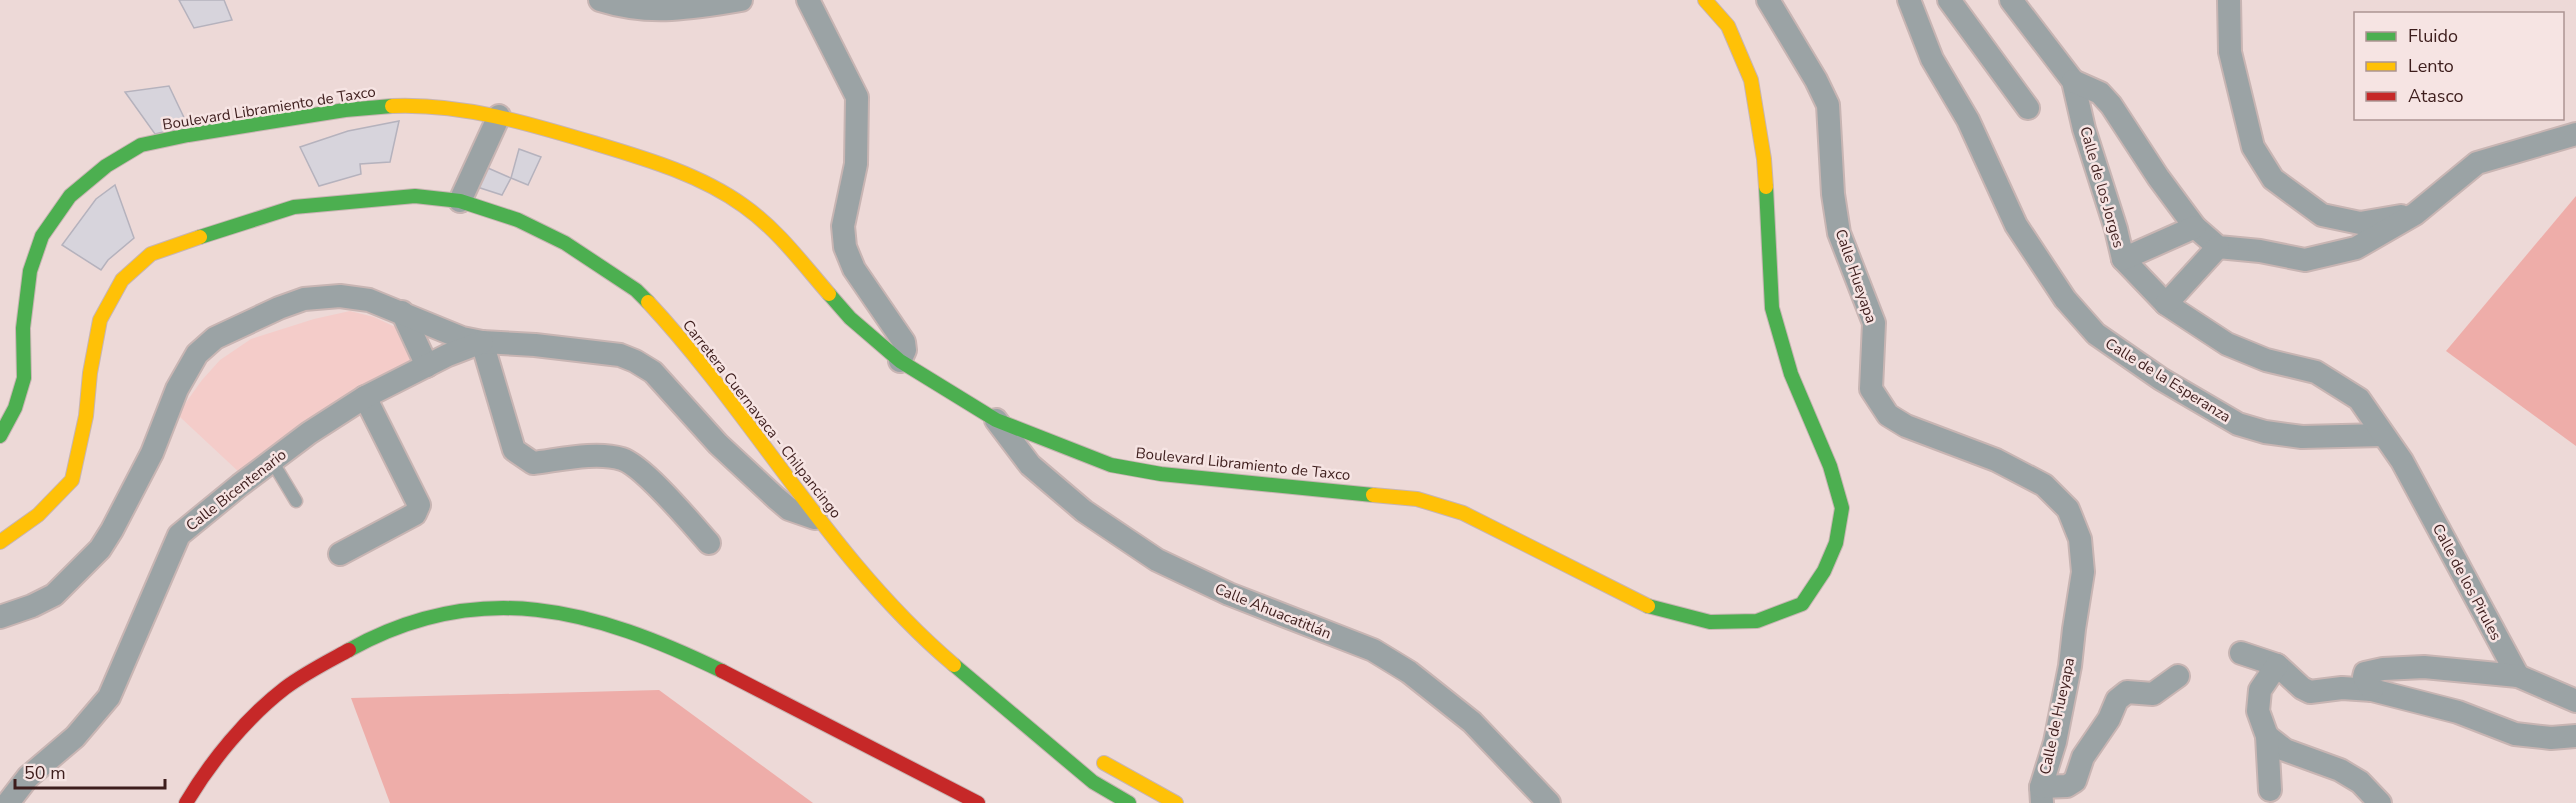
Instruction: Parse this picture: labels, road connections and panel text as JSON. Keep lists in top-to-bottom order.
{
  "streets": {
    "main road": ["Boulevard Libramiento de Taxco", "Carretera Cuernavaca - Chilpancingo"],
    "street": [
      "Calle de los Jorges",
      "Calle Hueyapa",
      "Calle de la Esperanza",
      "Calle Bicentenario",
      "Calle de los Pirules",
      "Calle Ahuacatitlán",
      "Calle de Hueyapa"
    ]
  },
  "crossings": [
    ["Boulevard Libramiento de Taxco", "Calle Ahuacatitlán"],
    ["Calle de los Jorges", "Calle de la Esperanza"],
    ["Calle de los Jorges", "Calle de los Pirules"],
    ["Calle Hueyapa", "Calle de Hueyapa"],
    ["Calle de la Esperanza", "Calle de los Pirules"]
  ],
  "legend": ["Fluido", "Lento", "Atasco"],
  "scale_bar": "50 m"
}
